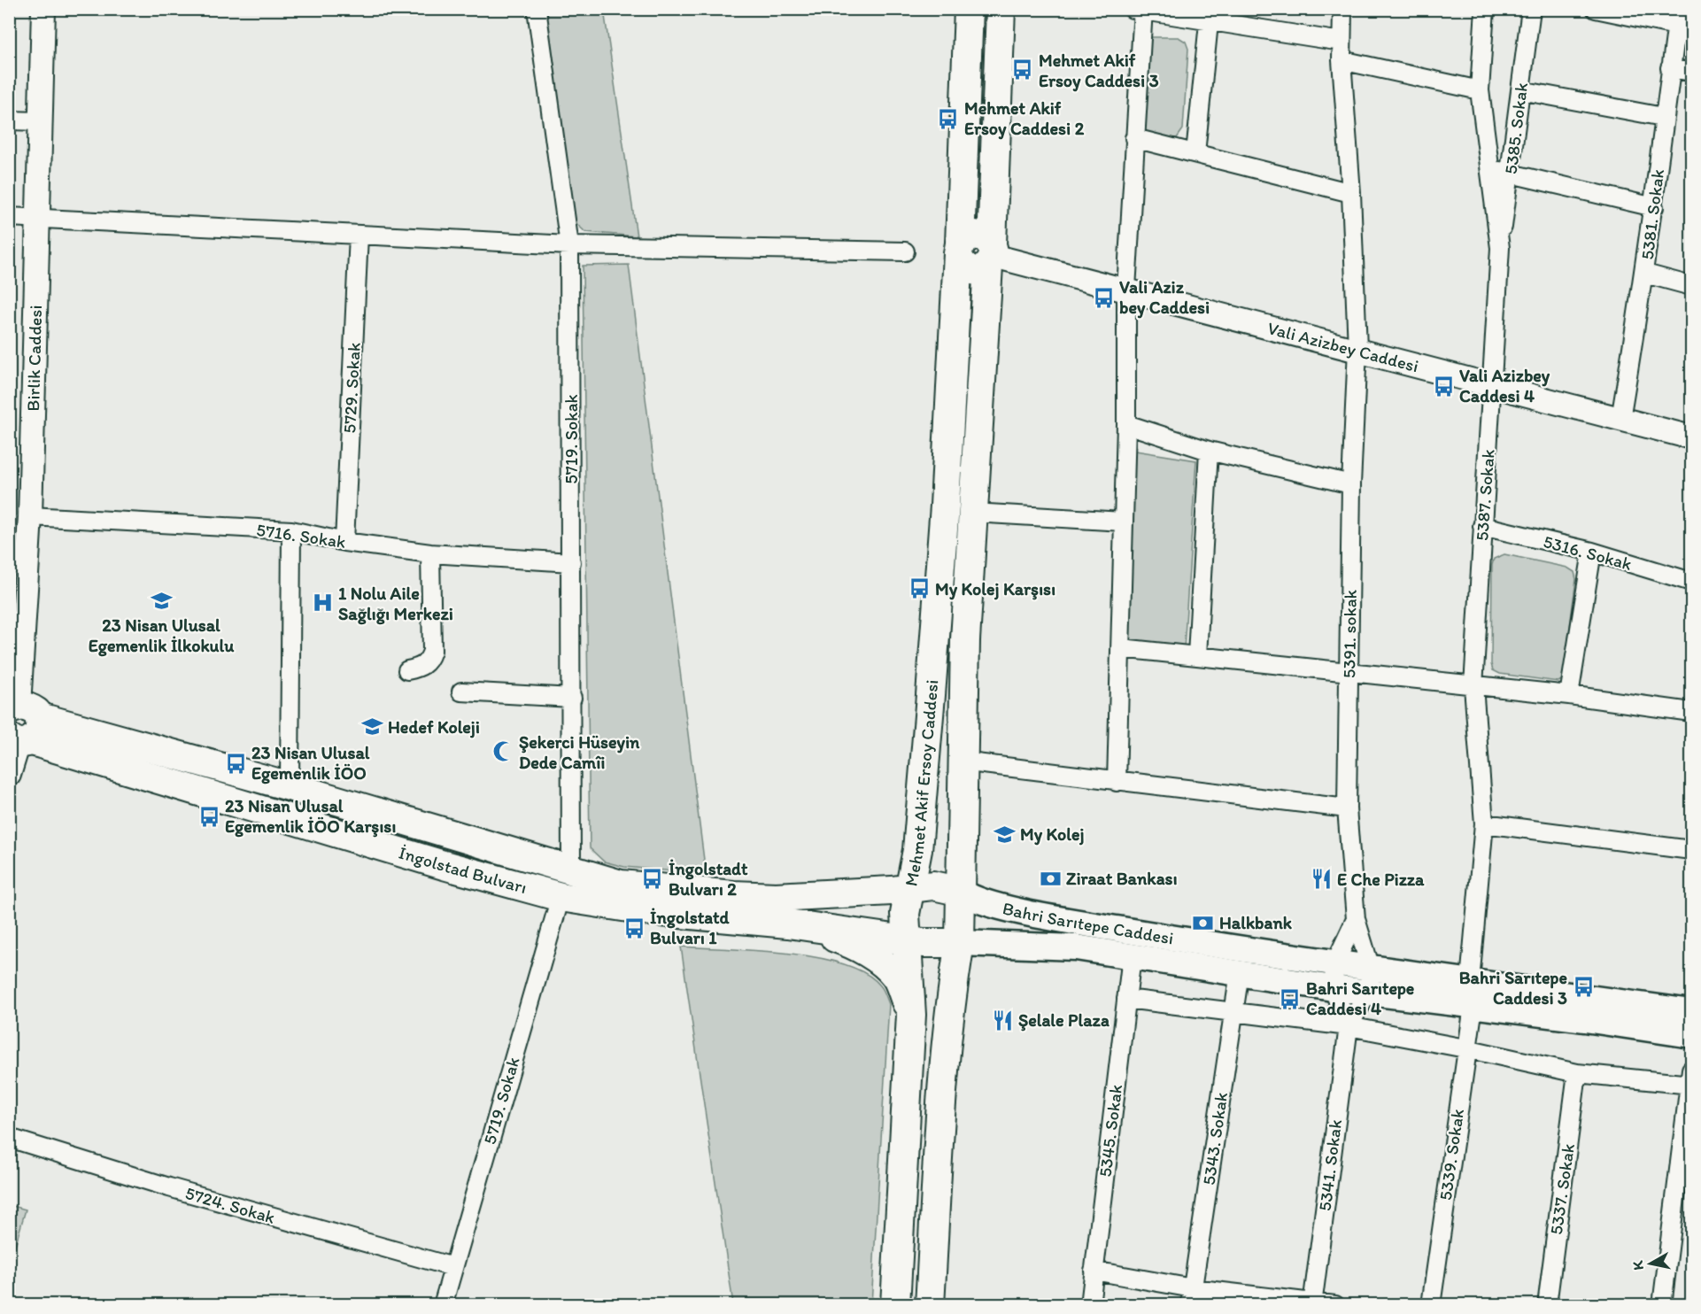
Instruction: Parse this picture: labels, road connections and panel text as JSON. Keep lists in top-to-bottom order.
{
  "streets": {
    "main road": ["Mehmet Akif Ersoy Caddesi", "İngolstad Bulvarı", "Bahri Sarıtepe Caddesi"],
    "street": [
      "5385. Sokak",
      "5381. Sokak",
      "Vali Azizbey Caddesi",
      "Birlik Caddesi",
      "5729. Sokak",
      "5719. Sokak",
      "5387. Sokak",
      "5716. Sokak",
      "5316. Sokak",
      "5391. sokak",
      "5345. Sokak",
      "5343. Sokak",
      "5339. Sokak",
      "5341. Sokak",
      "5337. Sokak",
      "5724. Sokak"
    ]
  },
  "crossings": [
    ["5385. Sokak", "5387. Sokak"],
    ["5381. Sokak", "Vali Azizbey Caddesi"],
    ["Vali Azizbey Caddesi", "5387. Sokak"],
    ["Vali Azizbey Caddesi", "5391. sokak"],
    ["Vali Azizbey Caddesi", "Mehmet Akif Ersoy Caddesi"],
    ["Birlik Caddesi", "5716. Sokak"],
    ["Birlik Caddesi", "İngolstad Bulvarı"],
    ["5729. Sokak", "5716. Sokak"],
    ["5719. Sokak", "5716. Sokak"],
    ["5719. Sokak", "İngolstad Bulvarı"],
    ["5719. Sokak", "5724. Sokak"],
    ["5387. Sokak", "5316. Sokak"],
    ["5387. Sokak", "Bahri Sarıtepe Caddesi"],
    ["5391. sokak", "Bahri Sarıtepe Caddesi"],
    ["Mehmet Akif Ersoy Caddesi", "İngolstad Bulvarı"],
    ["Mehmet Akif Ersoy Caddesi", "Bahri Sarıtepe Caddesi"],
    ["İngolstad Bulvarı", "Bahri Sarıtepe Caddesi"],
    ["Bahri Sarıtepe Caddesi", "5345. Sokak"],
    ["Bahri Sarıtepe Caddesi", "5343. Sokak"],
    ["Bahri Sarıtepe Caddesi", "5339. Sokak"]
  ],
  "places": {
    "bus stop": [
      "Mehmet Akif Ersoy Caddesi 3",
      "Mehmet Akif Ersoy Caddesi 2",
      "Vali Aziz bey Caddesi",
      "Vali Azizbey Caddesi 4",
      "My Kolej Karşısı",
      "23 Nisan Ulusal Egemenlik İÖO",
      "23 Nisan Ulusal Egemenlik İÖO Karşısı",
      "İngolstadt Bulvarı 2",
      "İngolstatd Bulvarı 1",
      "Bahri Sarıtepe Caddesi 3",
      "Bahri Sarıtepe Caddesi 4"
    ],
    "school or university": ["23 Nisan Ulusal Egemenlik İlkokulu", "Hedef Koleji", "My Kolej"],
    "hospital": ["1 Nolu Aile Sağlığı Merkezi"],
    "mosque": ["Şekerci Hüseyin Dede Camîi"],
    "bank": ["Ziraat Bankası", "Halkbank"],
    "restaurant": ["E Che Pizza", "Şelale Plaza"]
  },
  "north": "left"
}
